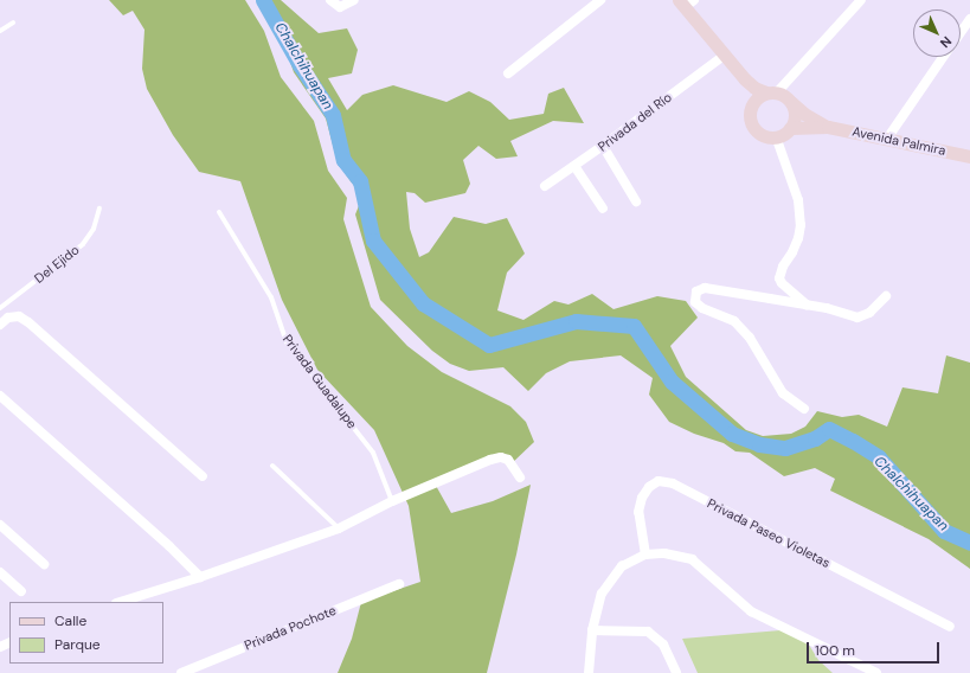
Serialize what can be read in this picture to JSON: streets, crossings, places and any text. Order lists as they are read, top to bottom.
{
  "streets": {
    "main road": ["Avenida Palmira"],
    "street": ["Privada del Río", "Privada Paseo Violetas", "Privada Pochote"],
    "lane": ["Del Ejido", "Privada Guadalupe"]
  },
  "water": ["Chalchihuapan"],
  "legend": ["Calle", "Parque"],
  "scale_bar": "100 m",
  "north": "bottom right"
}
